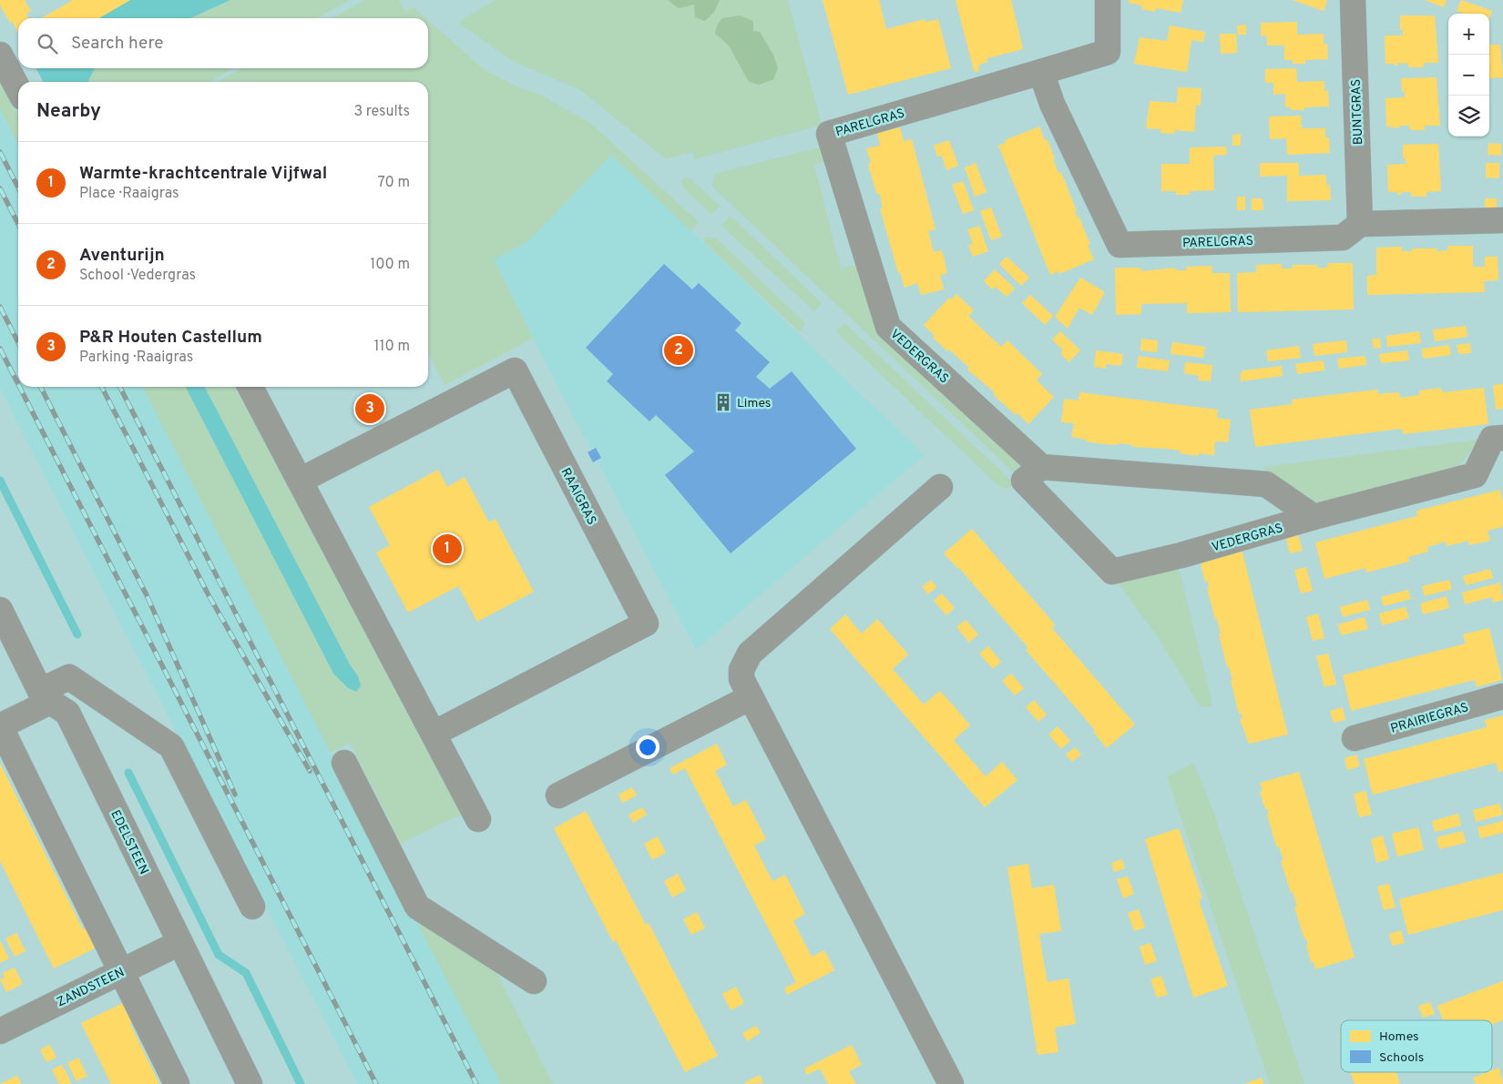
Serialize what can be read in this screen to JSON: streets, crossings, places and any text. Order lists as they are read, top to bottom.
{
  "streets": {
    "street": [
      "BUNTGRAS",
      "PARELGRAS",
      "VEDERGRAS",
      "RAAIGRAS",
      "PRAIRIEGRAS",
      "EDELSTEEN",
      "ZANDSTEEN"
    ]
  },
  "crossings": [
    ["BUNTGRAS", "PARELGRAS"],
    ["PARELGRAS", "VEDERGRAS"],
    ["EDELSTEEN", "ZANDSTEEN"]
  ],
  "places": {
    "building": ["Limes"]
  },
  "legend": ["Homes", "Schools"],
  "page": {
    "map_buttons": ["+", "−"],
    "search": "Search here",
    "heading": ["Nearby", "3 results"],
    "list": [
      {
        "mark": "1",
        "name": "Warmte-krachtcentrale Vijfwal",
        "note": "Place · Raaigras",
        "value": "70 m"
      },
      {
        "mark": "2",
        "name": "Aventurijn",
        "note": "School · Vedergras",
        "value": "100 m"
      },
      {
        "mark": "3",
        "name": "P&R Houten Castellum",
        "note": "Parking · Raaigras",
        "value": "110 m"
      }
    ],
    "pins": ["2", "3", "1"]
  }
}
